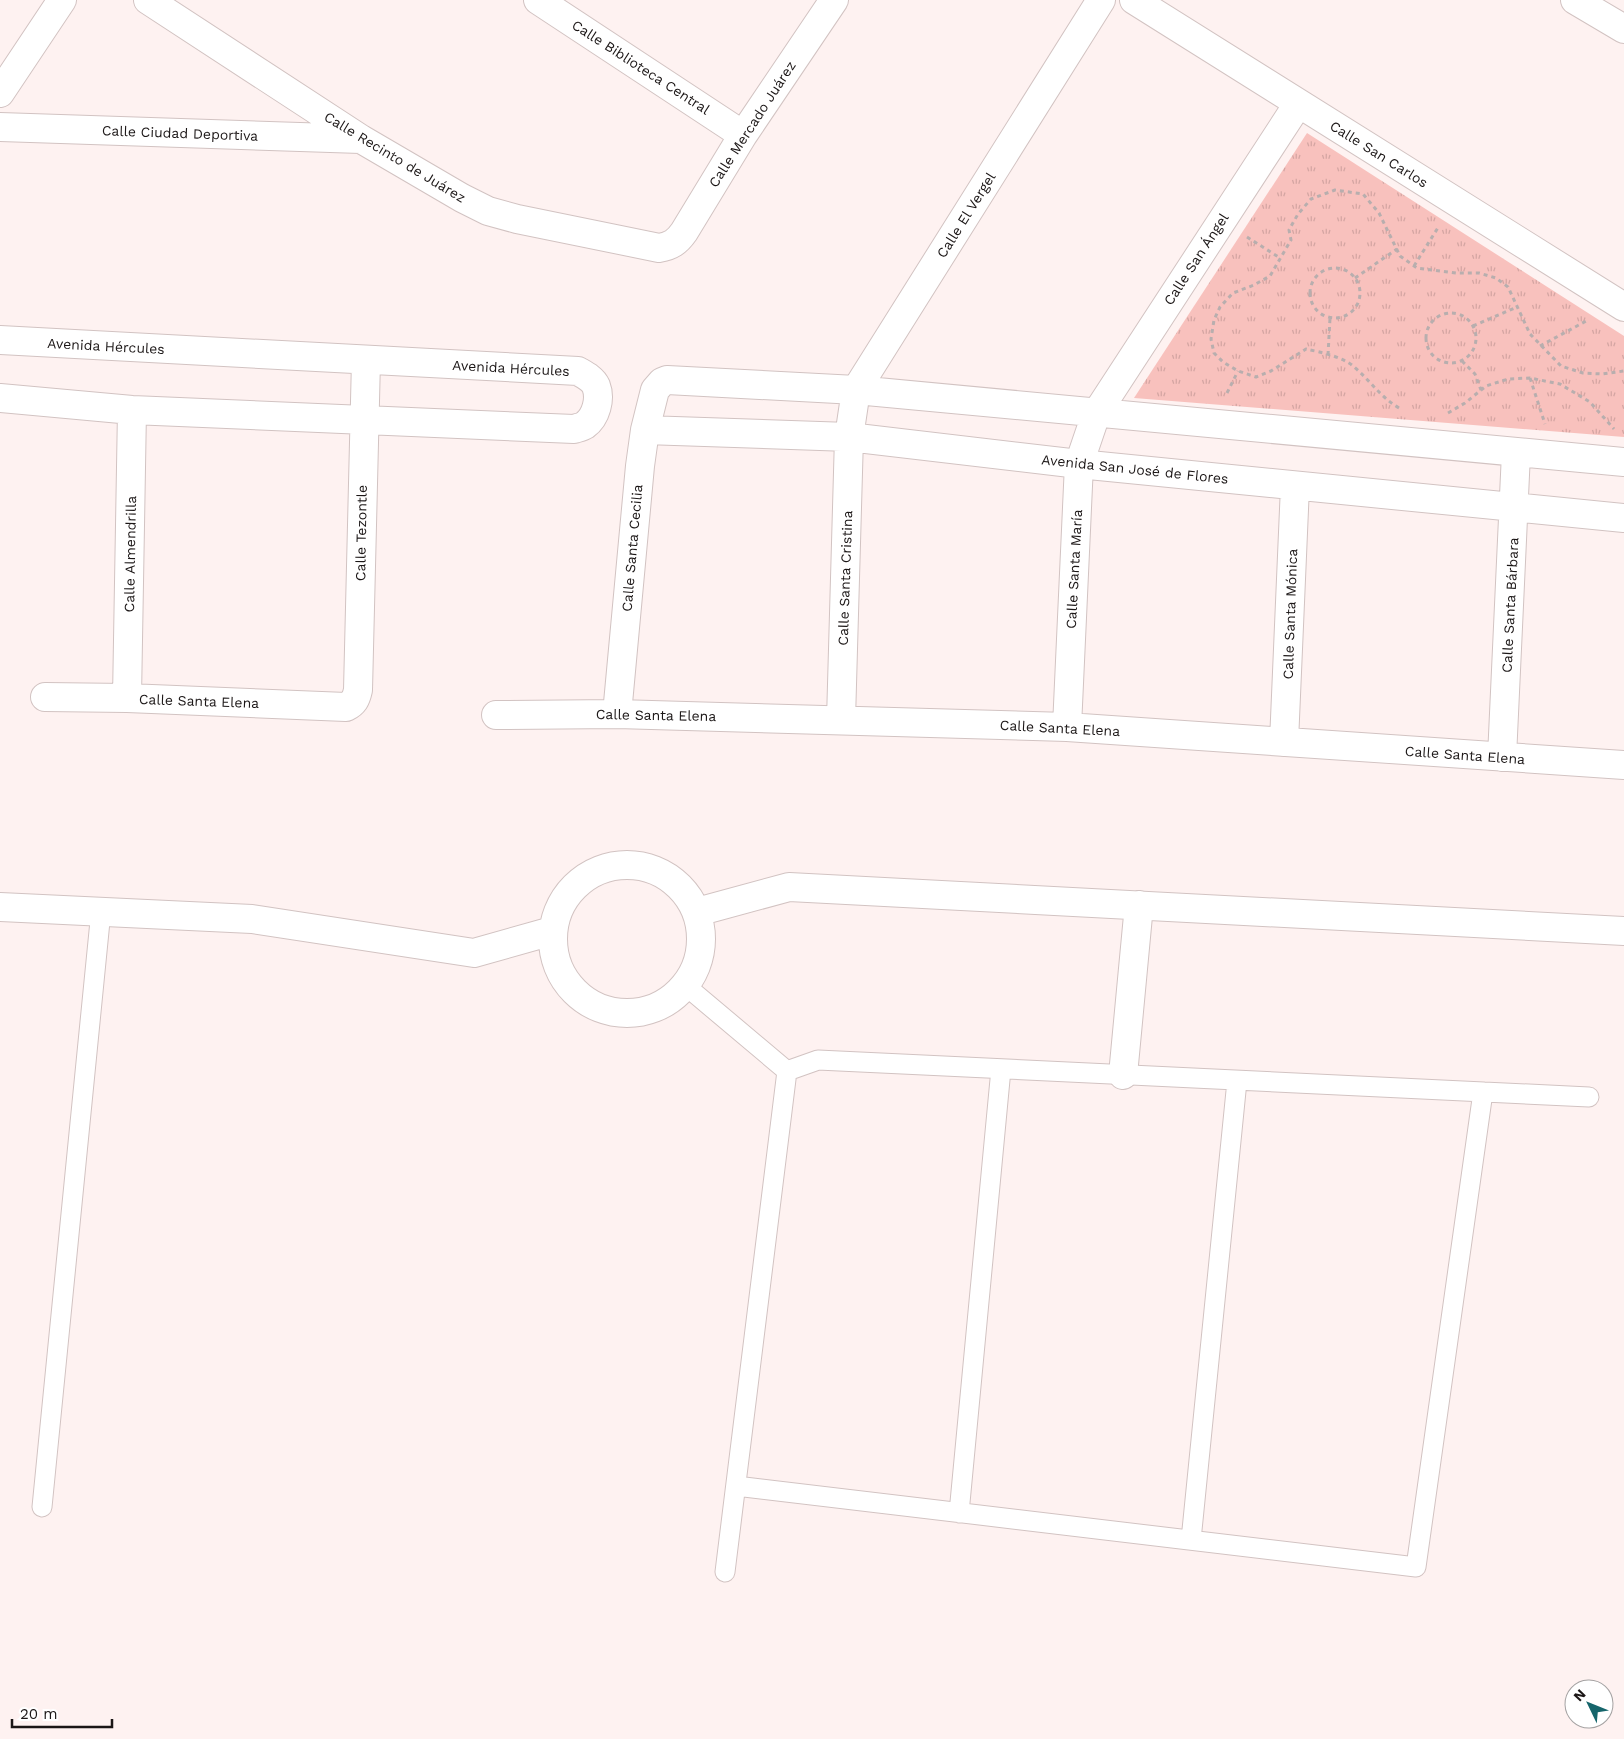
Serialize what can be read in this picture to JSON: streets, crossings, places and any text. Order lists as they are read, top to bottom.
{
  "streets": {
    "street": [
      "Calle Biblioteca Central",
      "Calle Mercado Juárez",
      "Calle Ciudad Deportiva",
      "Calle San Carlos",
      "Calle Recinto de Juárez",
      "Calle El Vergel",
      "Calle San Ángel",
      "Avenida Hércules",
      "Avenida San José de Flores",
      "Calle Tezontle",
      "Calle Santa Cecilia",
      "Calle Almendrilla",
      "Calle Santa María",
      "Calle Santa Cristina",
      "Calle Santa Bárbara",
      "Calle Santa Mónica",
      "Calle Santa Elena"
    ]
  },
  "crossings": [
    ["Calle Biblioteca Central", "Calle Mercado Juárez"],
    ["Calle Mercado Juárez", "Calle Recinto de Juárez"],
    ["Calle Ciudad Deportiva", "Calle Recinto de Juárez"],
    ["Calle San Carlos", "Calle San Ángel"],
    ["Calle El Vergel", "Avenida San José de Flores"],
    ["Calle El Vergel", "Calle Santa Cecilia"],
    ["Calle El Vergel", "Calle Santa Cristina"],
    ["Calle San Ángel", "Calle Santa María"],
    ["Avenida Hércules", "Calle Tezontle"],
    ["Avenida Hércules", "Calle Almendrilla"],
    ["Avenida San José de Flores", "Calle Santa Cecilia"],
    ["Avenida San José de Flores", "Calle Santa María"],
    ["Avenida San José de Flores", "Calle Santa Cristina"],
    ["Avenida San José de Flores", "Calle Santa Bárbara"],
    ["Avenida San José de Flores", "Calle Santa Mónica"],
    ["Calle Tezontle", "Calle Santa Elena"],
    ["Calle Santa Cecilia", "Calle Santa Elena"],
    ["Calle Almendrilla", "Calle Santa Elena"],
    ["Calle Santa María", "Calle Santa Elena"],
    ["Calle Santa Cristina", "Calle Santa Elena"],
    ["Calle Santa Bárbara", "Calle Santa Elena"],
    ["Calle Santa Mónica", "Calle Santa Elena"]
  ],
  "scale_bar": "20 m",
  "north": "top left"
}
